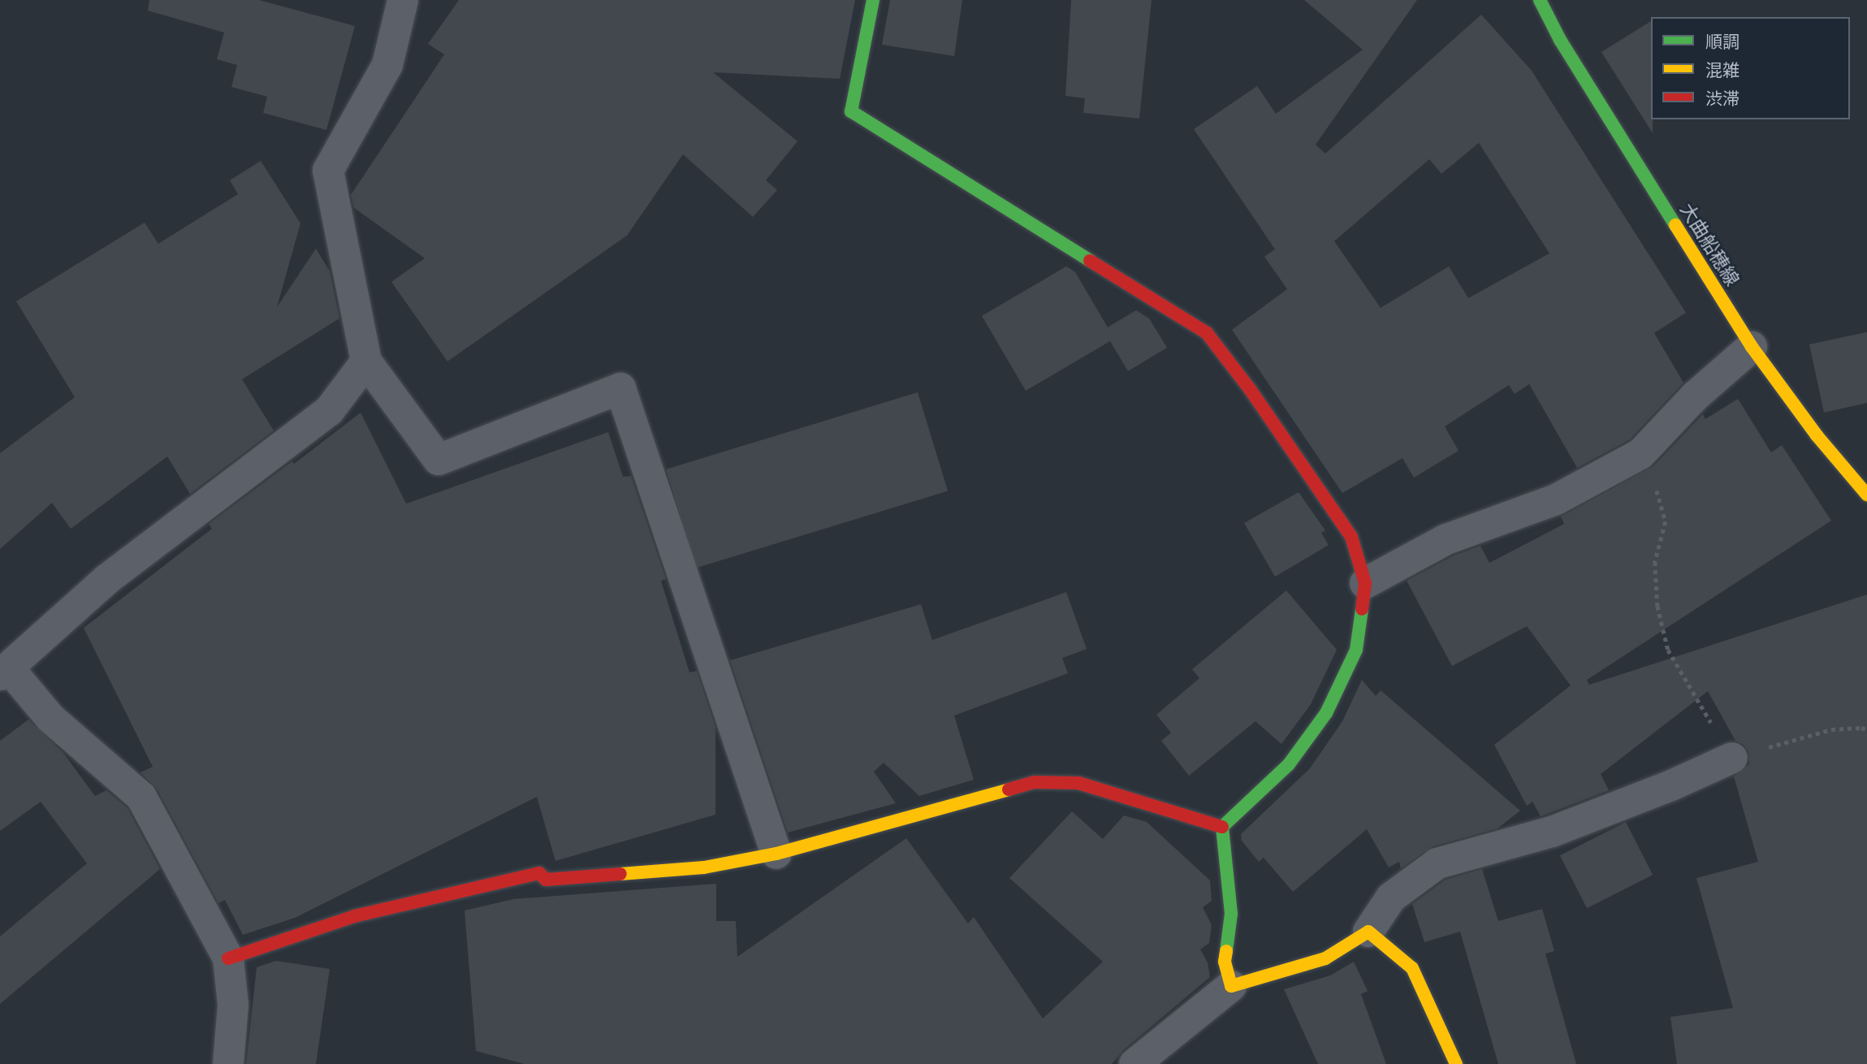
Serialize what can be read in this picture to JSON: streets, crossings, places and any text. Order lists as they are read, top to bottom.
{
  "streets": {
    "street": ["大曲船穂線"]
  },
  "legend": ["順調", "混雑", "渋滞"]
}
